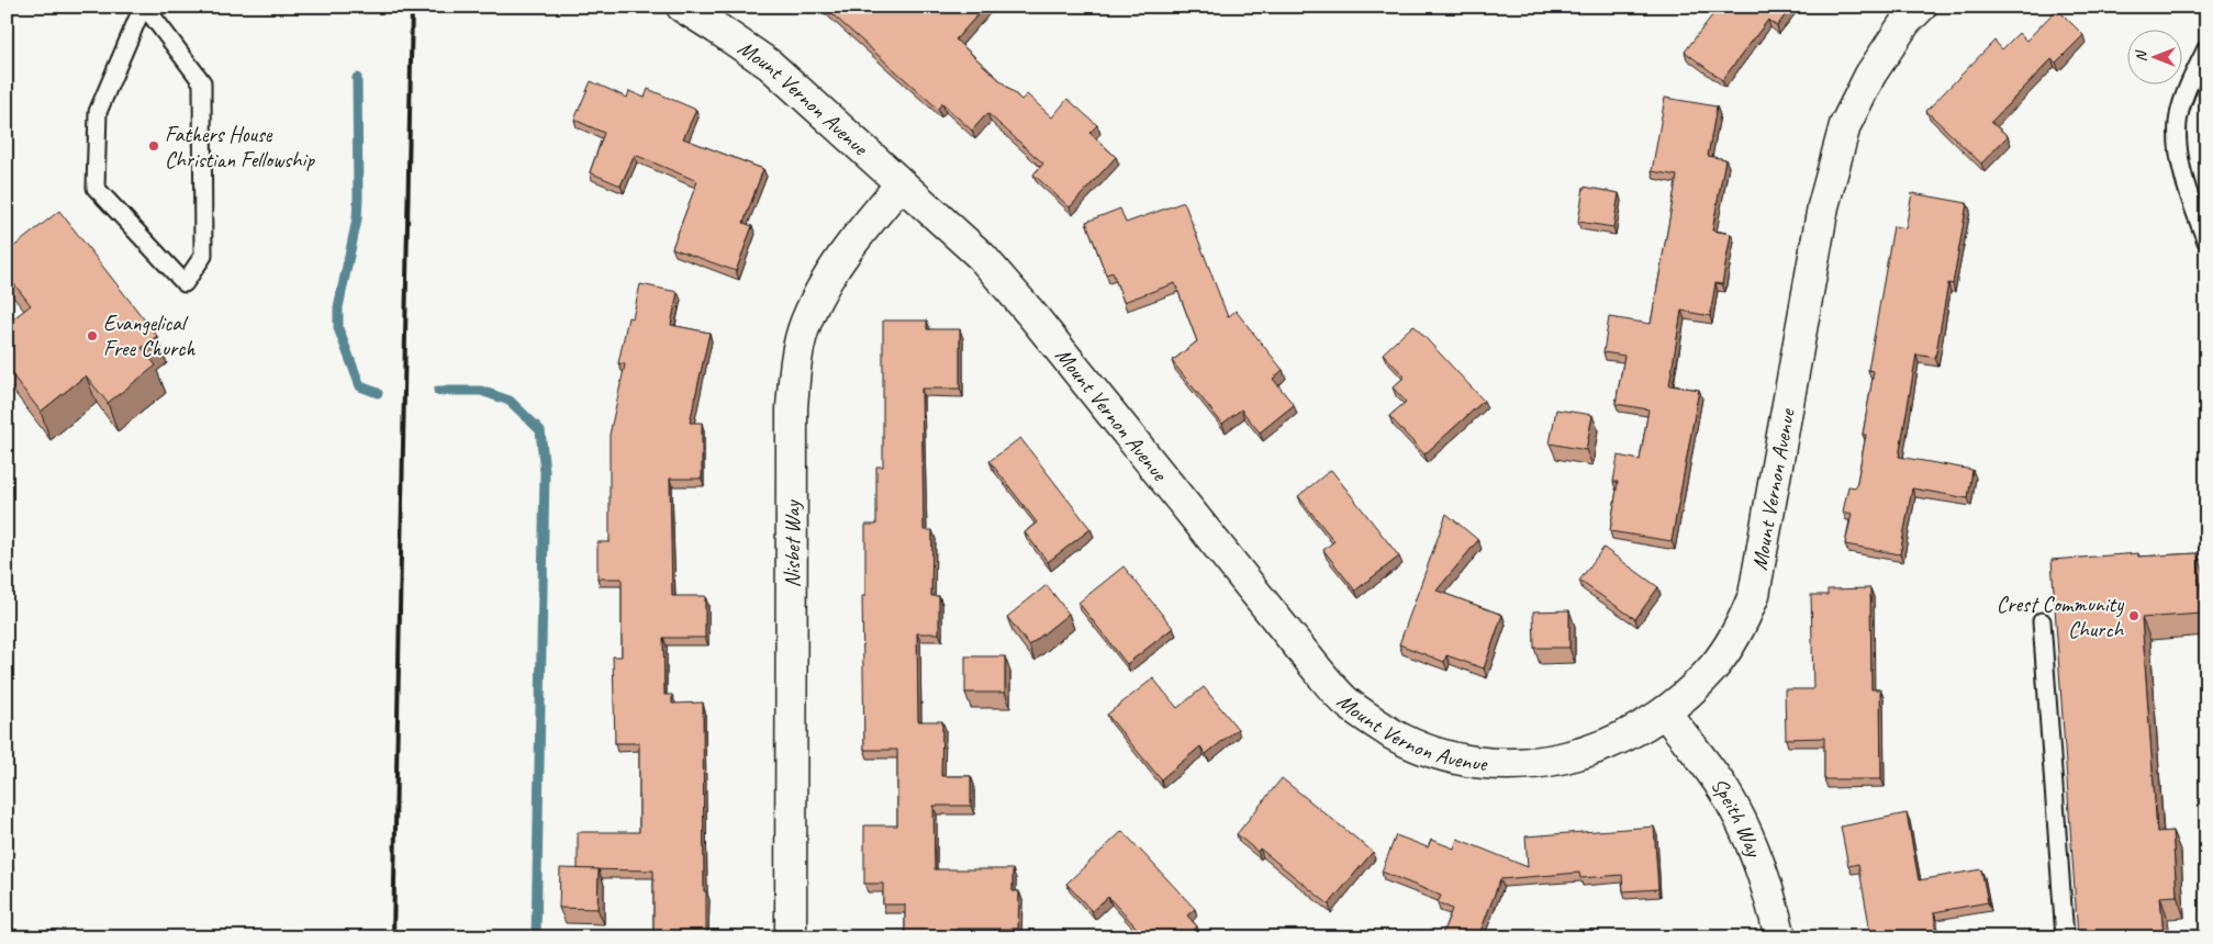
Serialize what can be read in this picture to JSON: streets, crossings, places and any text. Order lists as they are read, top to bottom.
{
  "streets": {
    "street": ["Mount Vernon Avenue", "Nisbet Way", "Speith Way"]
  },
  "crossings": [
    ["Mount Vernon Avenue", "Nisbet Way"],
    ["Mount Vernon Avenue", "Speith Way"]
  ],
  "places": ["Fathers House Christian Fellowship", "Evangelical Free Church", "Crest Community Church"],
  "north": "left"
}
